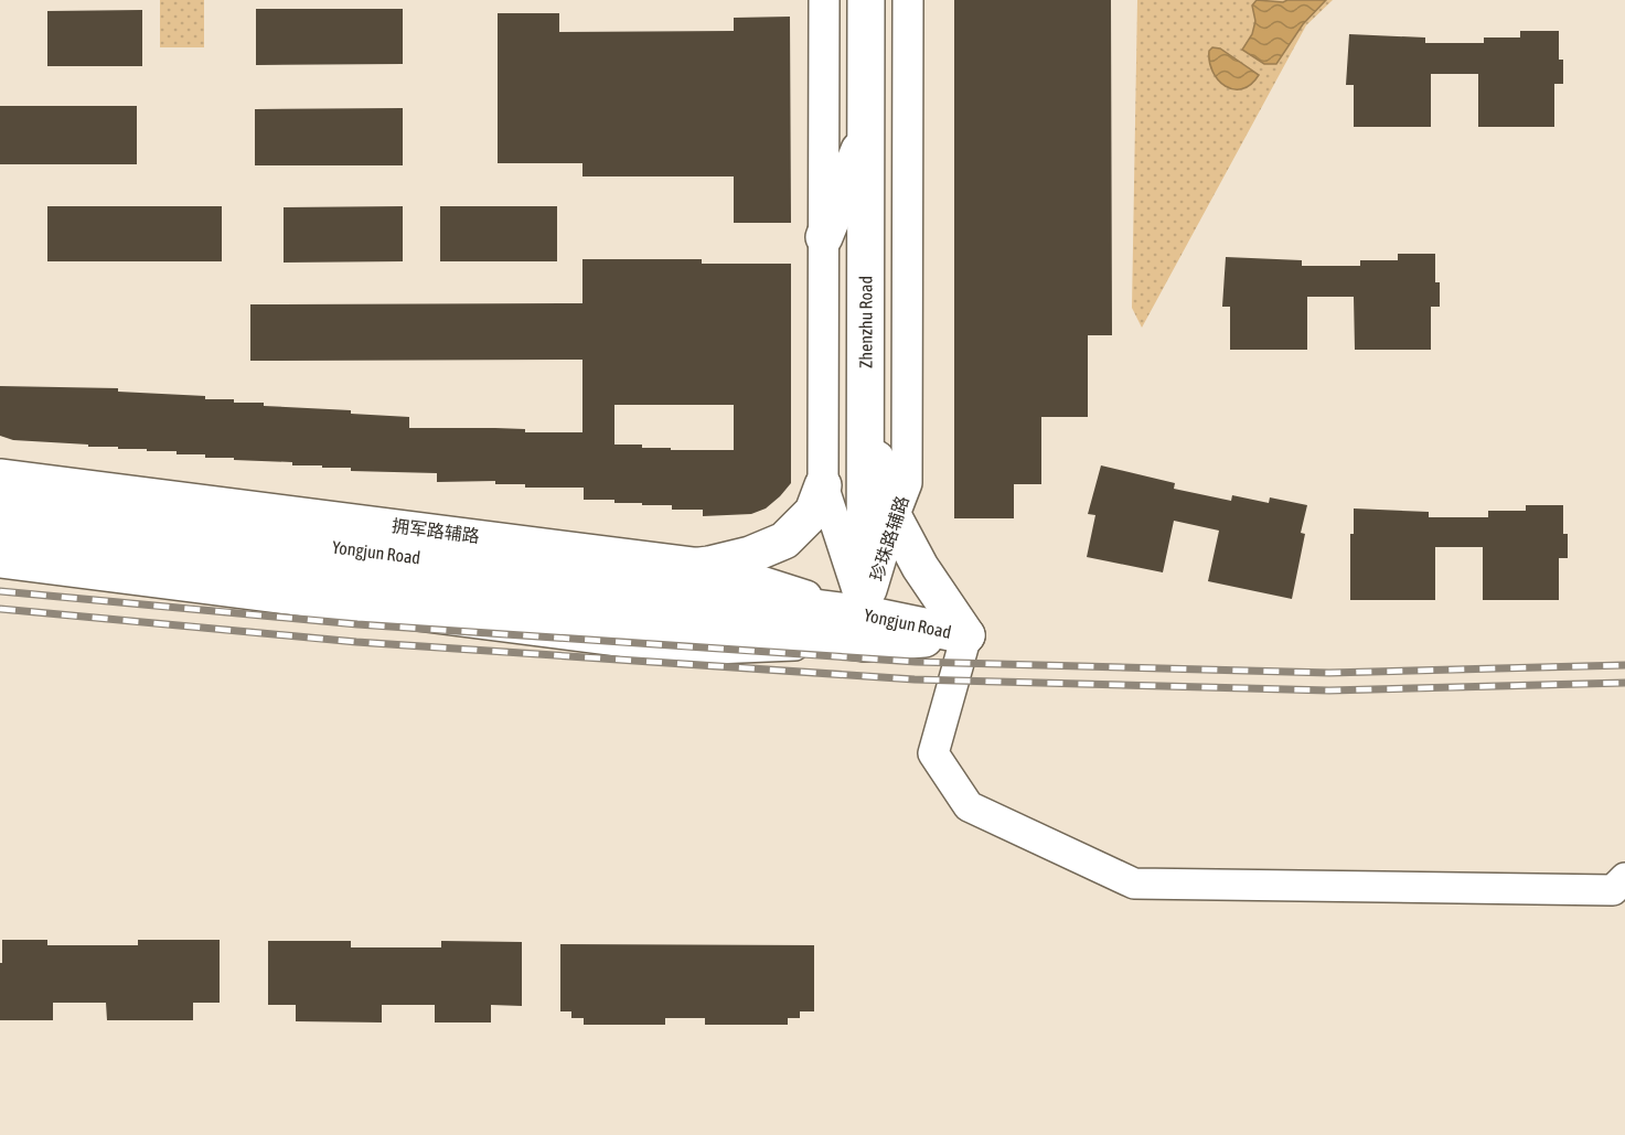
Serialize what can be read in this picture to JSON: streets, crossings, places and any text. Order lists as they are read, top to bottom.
{
  "streets": {
    "main road": ["Zhenzhu Road", "Yongjun Road"],
    "street": ["拥军路辅路", "珍珠路辅路"]
  },
  "crossings": [
    ["Zhenzhu Road", "拥军路辅路"],
    ["Zhenzhu Road", "珍珠路辅路"],
    ["Zhenzhu Road", "Yongjun Road"],
    ["拥军路辅路", "珍珠路辅路"],
    ["拥军路辅路", "Yongjun Road"],
    ["珍珠路辅路", "Yongjun Road"]
  ]
}
